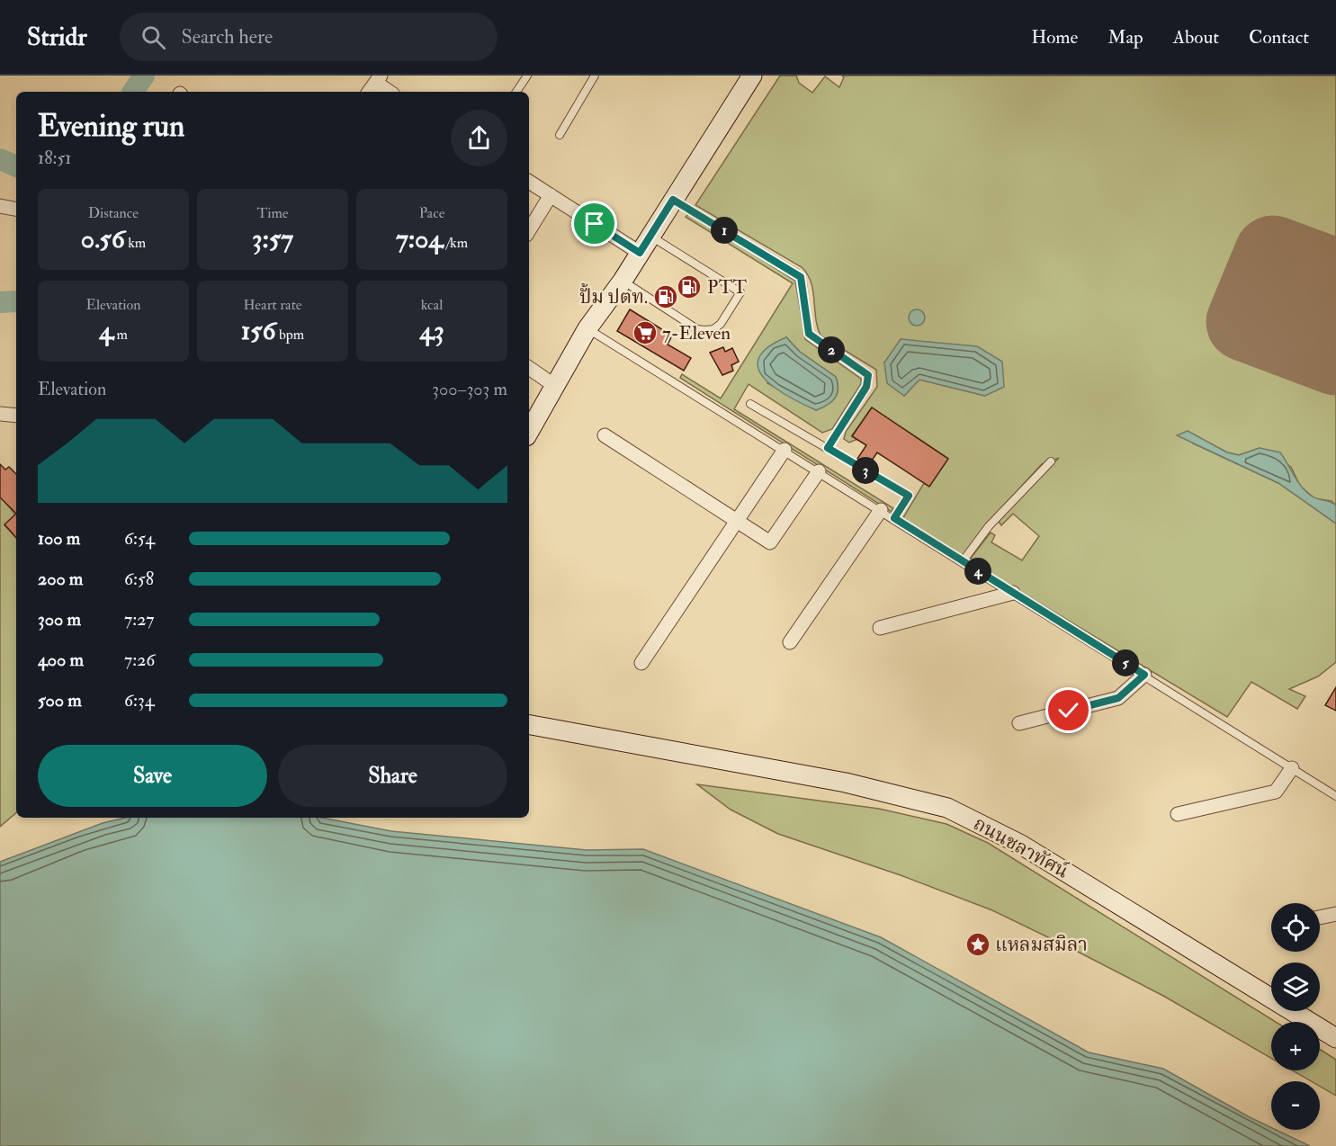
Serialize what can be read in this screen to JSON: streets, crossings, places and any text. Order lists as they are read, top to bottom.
{
  "streets": {
    "main road": ["ถนนชลาทัศน์"]
  },
  "places": {
    "fuel station": ["PTT", "ปั้ม ปตท."],
    "supermarket": ["7-Eleven"],
    "place": ["แหลมสมิลา"]
  },
  "page": {
    "header": "Stridr",
    "search": "Search here",
    "nav": [
      "Home",
      "Map",
      "About",
      "Contact"
    ],
    "heading": ["Evening run", "18:51"],
    "stats": [
      ["Distance", "0.56 km"],
      ["Time", "3:57"],
      ["Pace", "7:04 /km"],
      ["Elevation", "4 m"],
      ["Heart rate", "156 bpm"],
      ["kcal", "43"]
    ],
    "pins": [
      "1",
      "2",
      "3",
      "4",
      "5"
    ],
    "chart": ["Elevation", "300–303 m"],
    "list": [
      {
        "name": "100 m",
        "note": "6:54"
      },
      {
        "name": "200 m",
        "note": "6:58"
      },
      {
        "name": "300 m",
        "note": "7:27"
      },
      {
        "name": "400 m",
        "note": "7:26"
      },
      {
        "name": "500 m",
        "note": "6:34"
      }
    ],
    "buttons": ["Save", "Share"],
    "map_buttons": ["+", "−"]
  }
}
